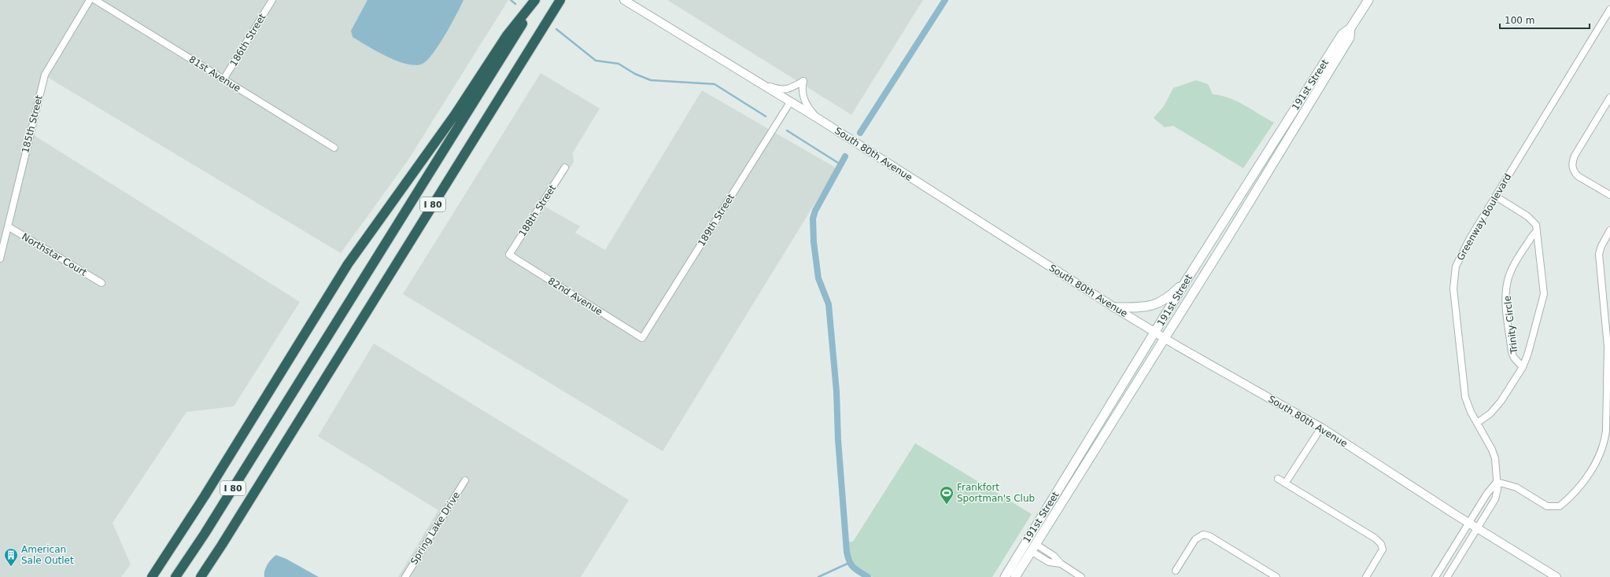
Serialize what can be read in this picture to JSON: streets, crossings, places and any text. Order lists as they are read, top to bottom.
{
  "streets": {
    "highway": ["I 80"],
    "main road": ["191st Street"],
    "street": [
      "186th Street",
      "81st Avenue",
      "185th Street",
      "South 80th Avenue",
      "188th Street",
      "Greenway Boulevard",
      "189th Street",
      "Northstar Court",
      "82nd Avenue",
      "Trinity Circle",
      "Spring Lake Drive"
    ]
  },
  "crossings": [
    ["186th Street", "81st Avenue"],
    ["191st Street", "South 80th Avenue"],
    ["185th Street", "Northstar Court"],
    ["South 80th Avenue", "Greenway Boulevard"],
    ["South 80th Avenue", "189th Street"],
    ["188th Street", "82nd Avenue"],
    ["Greenway Boulevard", "Trinity Circle"],
    ["189th Street", "82nd Avenue"]
  ],
  "places": {
    "sports": ["Frankfort Sportman's Club"],
    "building": ["American Sale Outlet"]
  },
  "scale_bar": "100 m"
}
